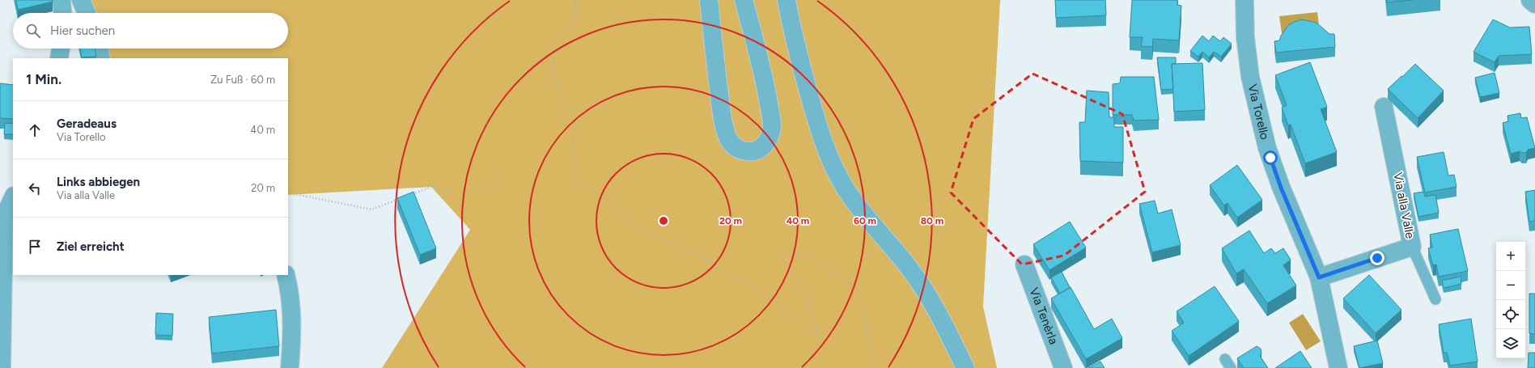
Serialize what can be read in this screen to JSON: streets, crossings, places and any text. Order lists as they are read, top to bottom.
{
  "streets": {
    "street": ["Via Torello", "Via alla Valle", "Via Tenèrla"]
  },
  "crossings": [
    ["Via Torello", "Via alla Valle"]
  ],
  "page": {
    "search": "Hier suchen",
    "heading": ["1 Min.", "Zu Fuß · 60 m"],
    "list": [
      ["Geradeaus", "Via Torello", "40 m"],
      ["Links abbiegen", "Via alla Valle", "20 m"],
      "Ziel erreicht"
    ],
    "map_buttons": ["+", "−"]
  },
  "rings": [
    "20 m",
    "40 m",
    "60 m",
    "80 m"
  ]
}
